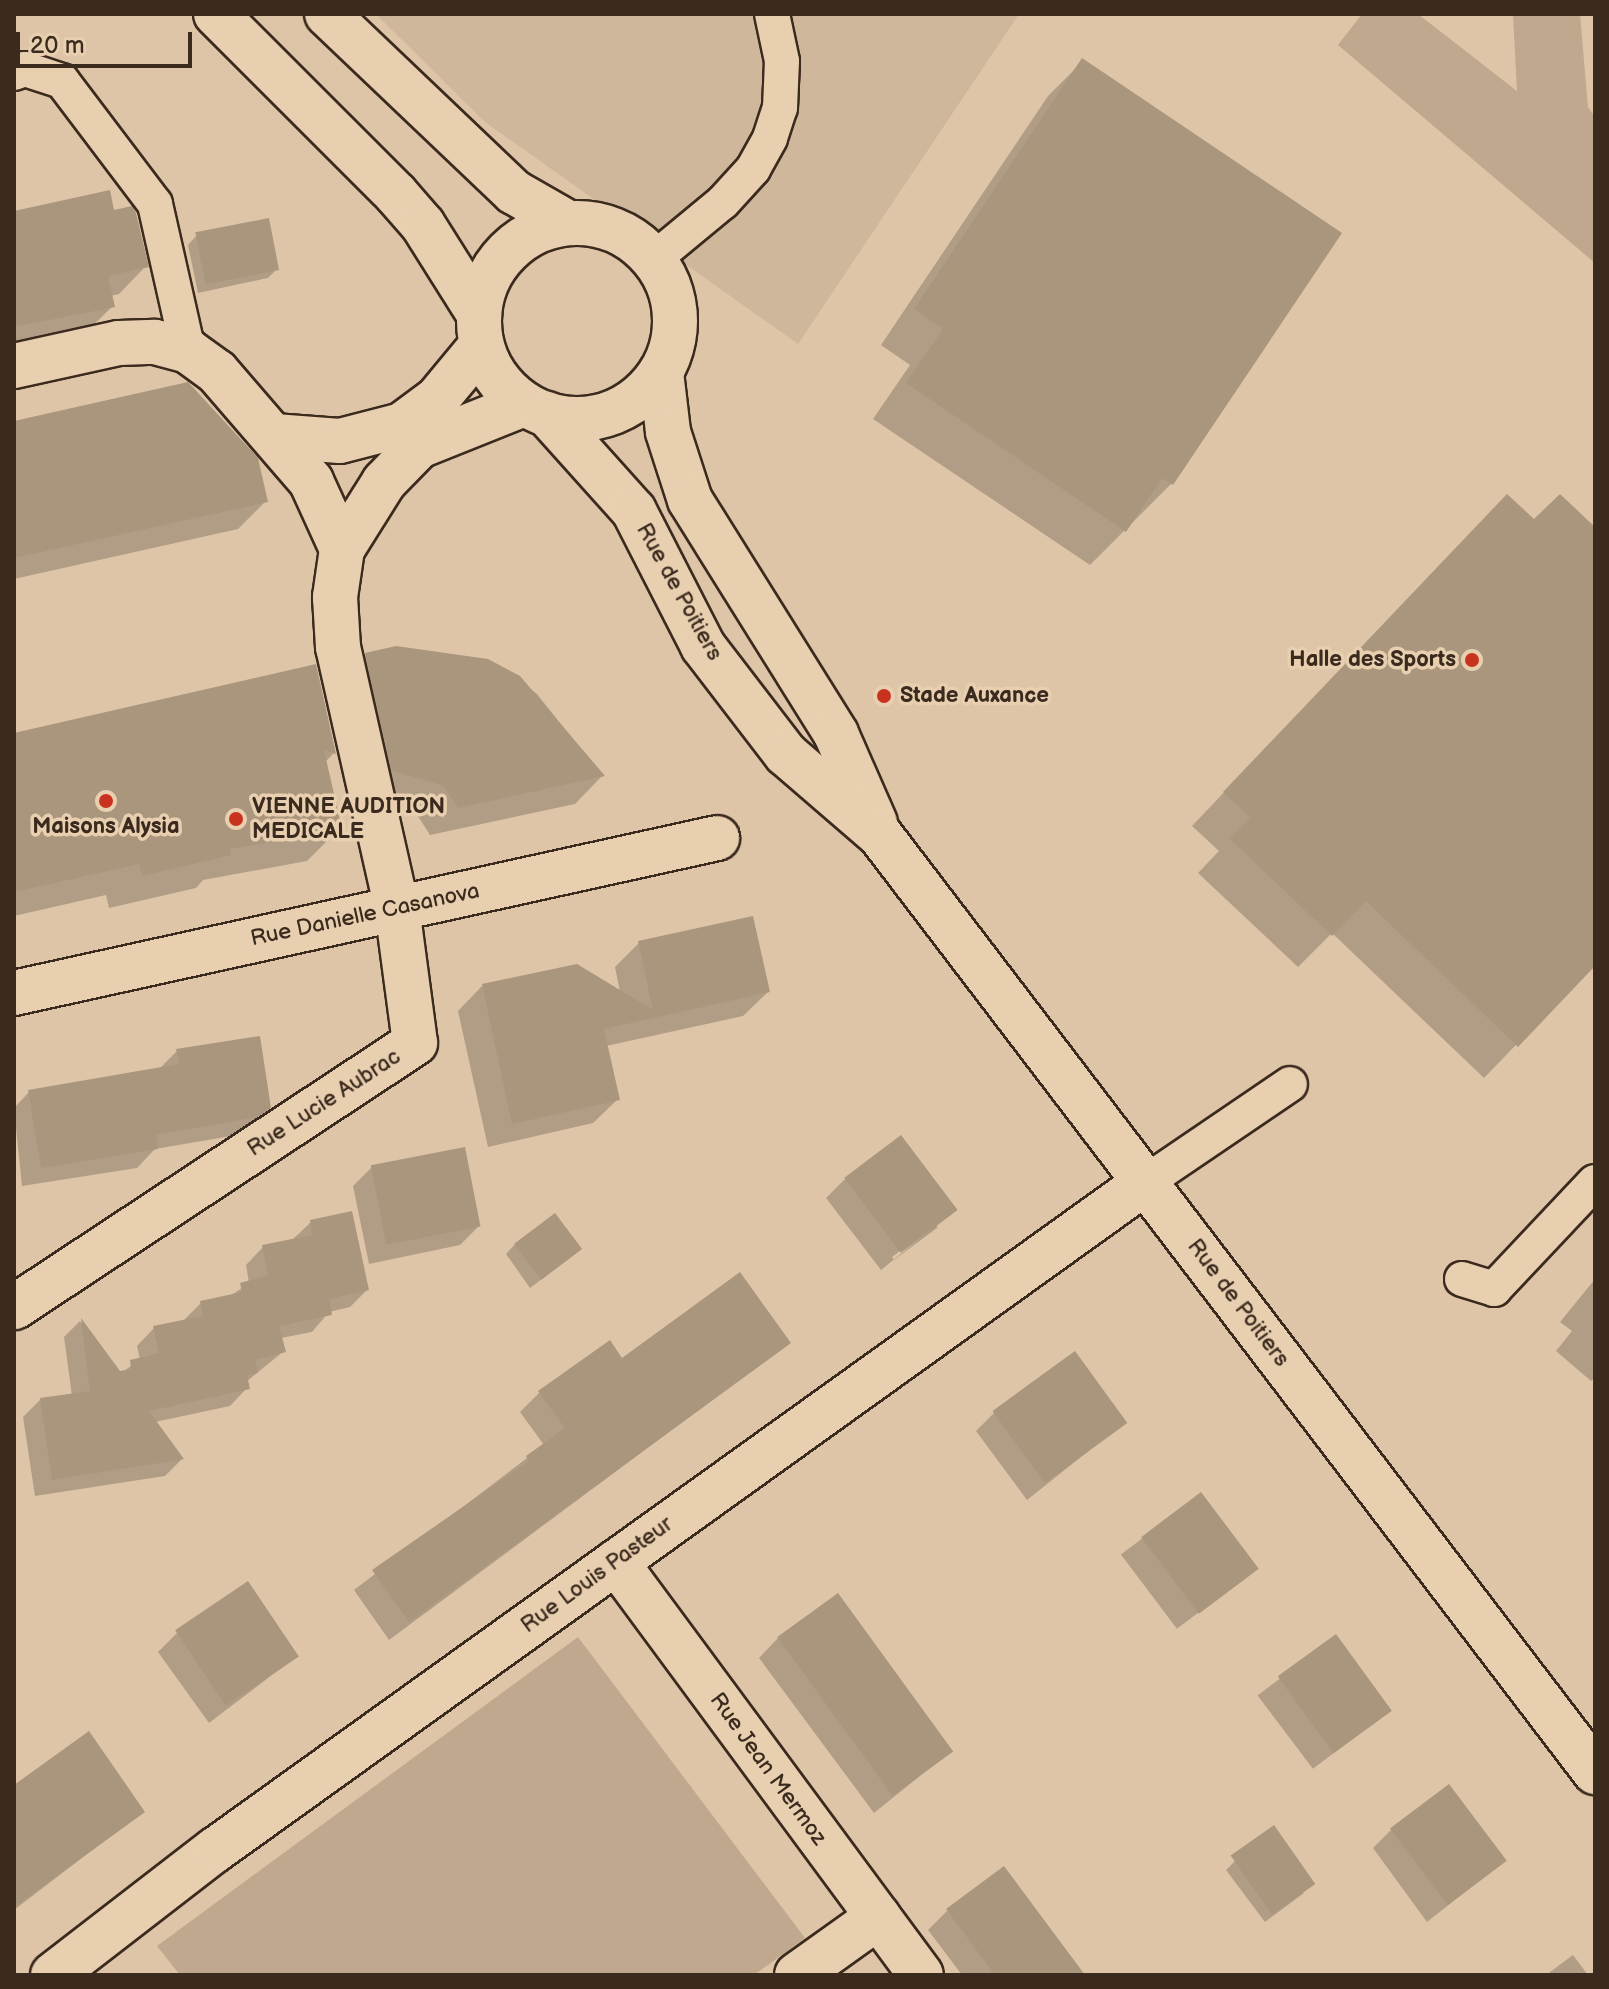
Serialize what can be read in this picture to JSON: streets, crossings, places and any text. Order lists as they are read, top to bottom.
{
  "streets": {
    "street": [
      "Rue de Poitiers",
      "Rue Danielle Casanova",
      "Rue Lucie Aubrac",
      "Rue Louis Pasteur",
      "Rue Jean Mermoz"
    ]
  },
  "crossings": [
    ["Rue de Poitiers", "Rue Lucie Aubrac"],
    ["Rue de Poitiers", "Rue Louis Pasteur"],
    ["Rue Danielle Casanova", "Rue Lucie Aubrac"],
    ["Rue Louis Pasteur", "Rue Jean Mermoz"]
  ],
  "places": [
    "Halle des Sports",
    "Stade Auxance",
    "Maisons Alysia",
    "VIENNE AUDITION MEDICALE"
  ],
  "scale_bar": "20 m"
}
